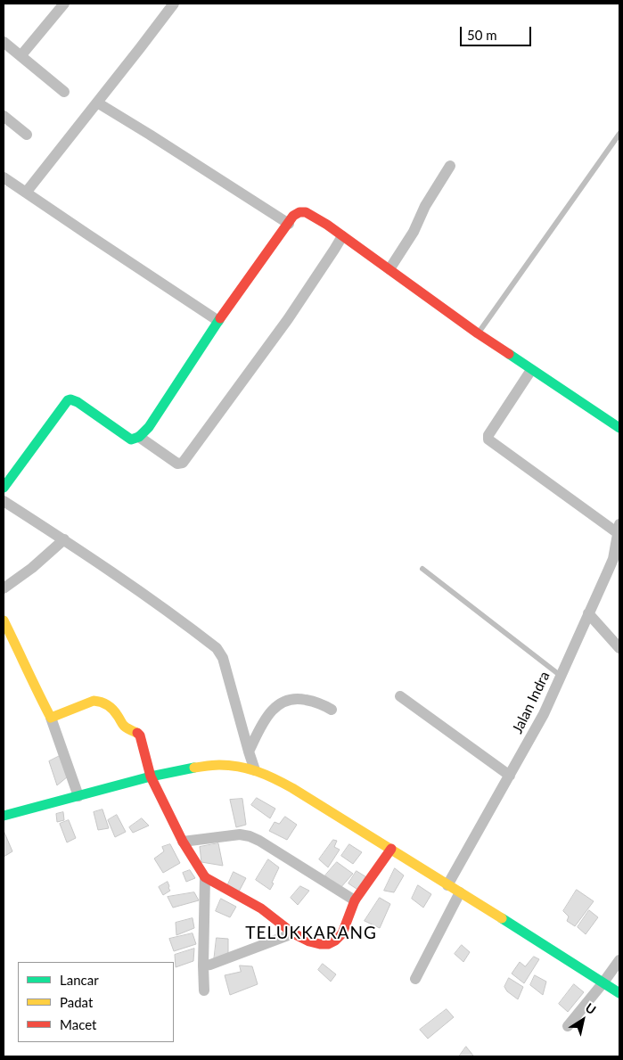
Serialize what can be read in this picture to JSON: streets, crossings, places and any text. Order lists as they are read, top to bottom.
{
  "streets": {
    "street": ["Jalan Indra"]
  },
  "districts": ["TELUKKARANG"],
  "legend": ["Lancar", "Padat", "Macet"],
  "scale_bar": "50 m",
  "north": "top right"
}
